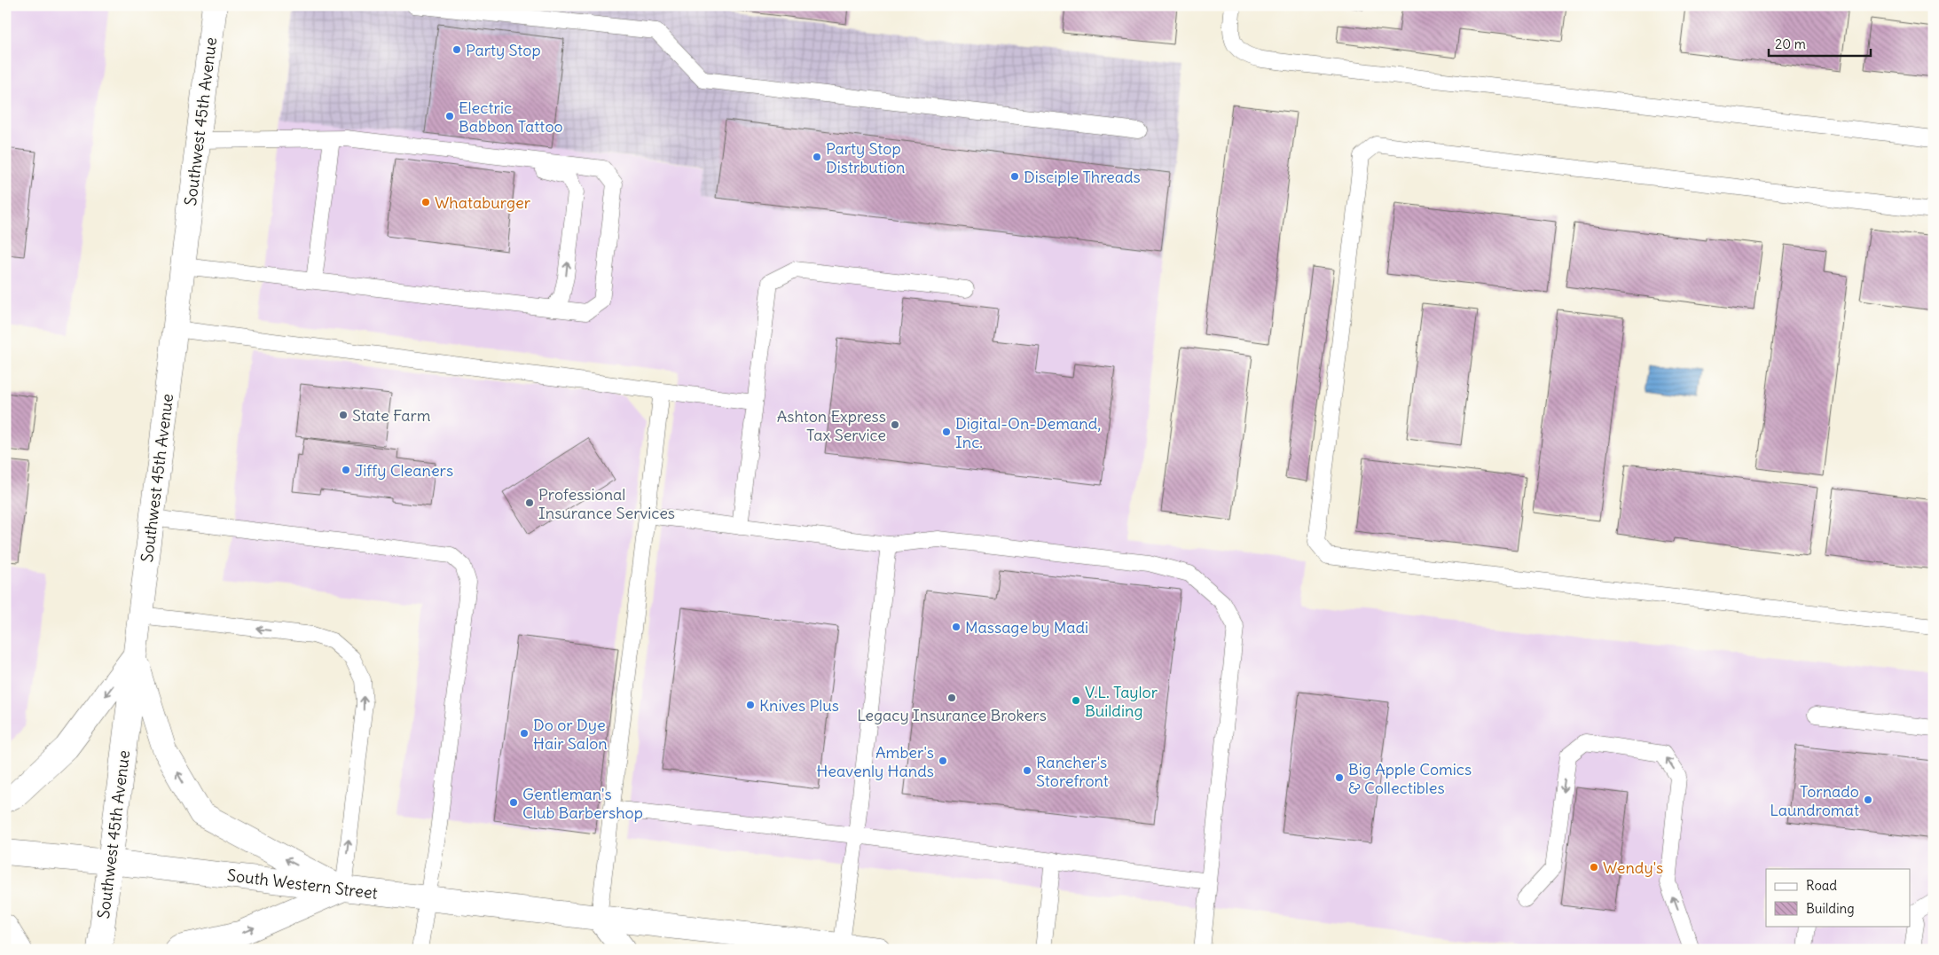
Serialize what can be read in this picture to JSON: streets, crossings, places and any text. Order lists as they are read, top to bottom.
{
  "streets": {
    "main road": ["Southwest 45th Avenue", "South Western Street"]
  },
  "crossings": [
    ["Southwest 45th Avenue", "South Western Street"]
  ],
  "places": [
    "Party Stop",
    "Electric Babbon Tattoo",
    "Party Stop Distrbution",
    "Disciple Threads",
    "Whataburger",
    "State Farm",
    "Ashton Express Tax Service",
    "Digital-On-Demand, Inc.",
    "Jiffy Cleaners",
    "Professional Insurance Services",
    "Massage by Madi",
    "Legacy Insurance Brokers",
    "V.L. Taylor Building",
    "Knives Plus",
    "Do or Dye Hair Salon",
    "Amber's Heavenly Hands",
    "Rancher's Storefront",
    "Big Apple Comics & Collectibles",
    "Tornado Laundromat",
    "Gentleman's Club Barbershop",
    "Wendy's"
  ],
  "legend": ["Road", "Building"],
  "scale_bar": "20 m"
}
